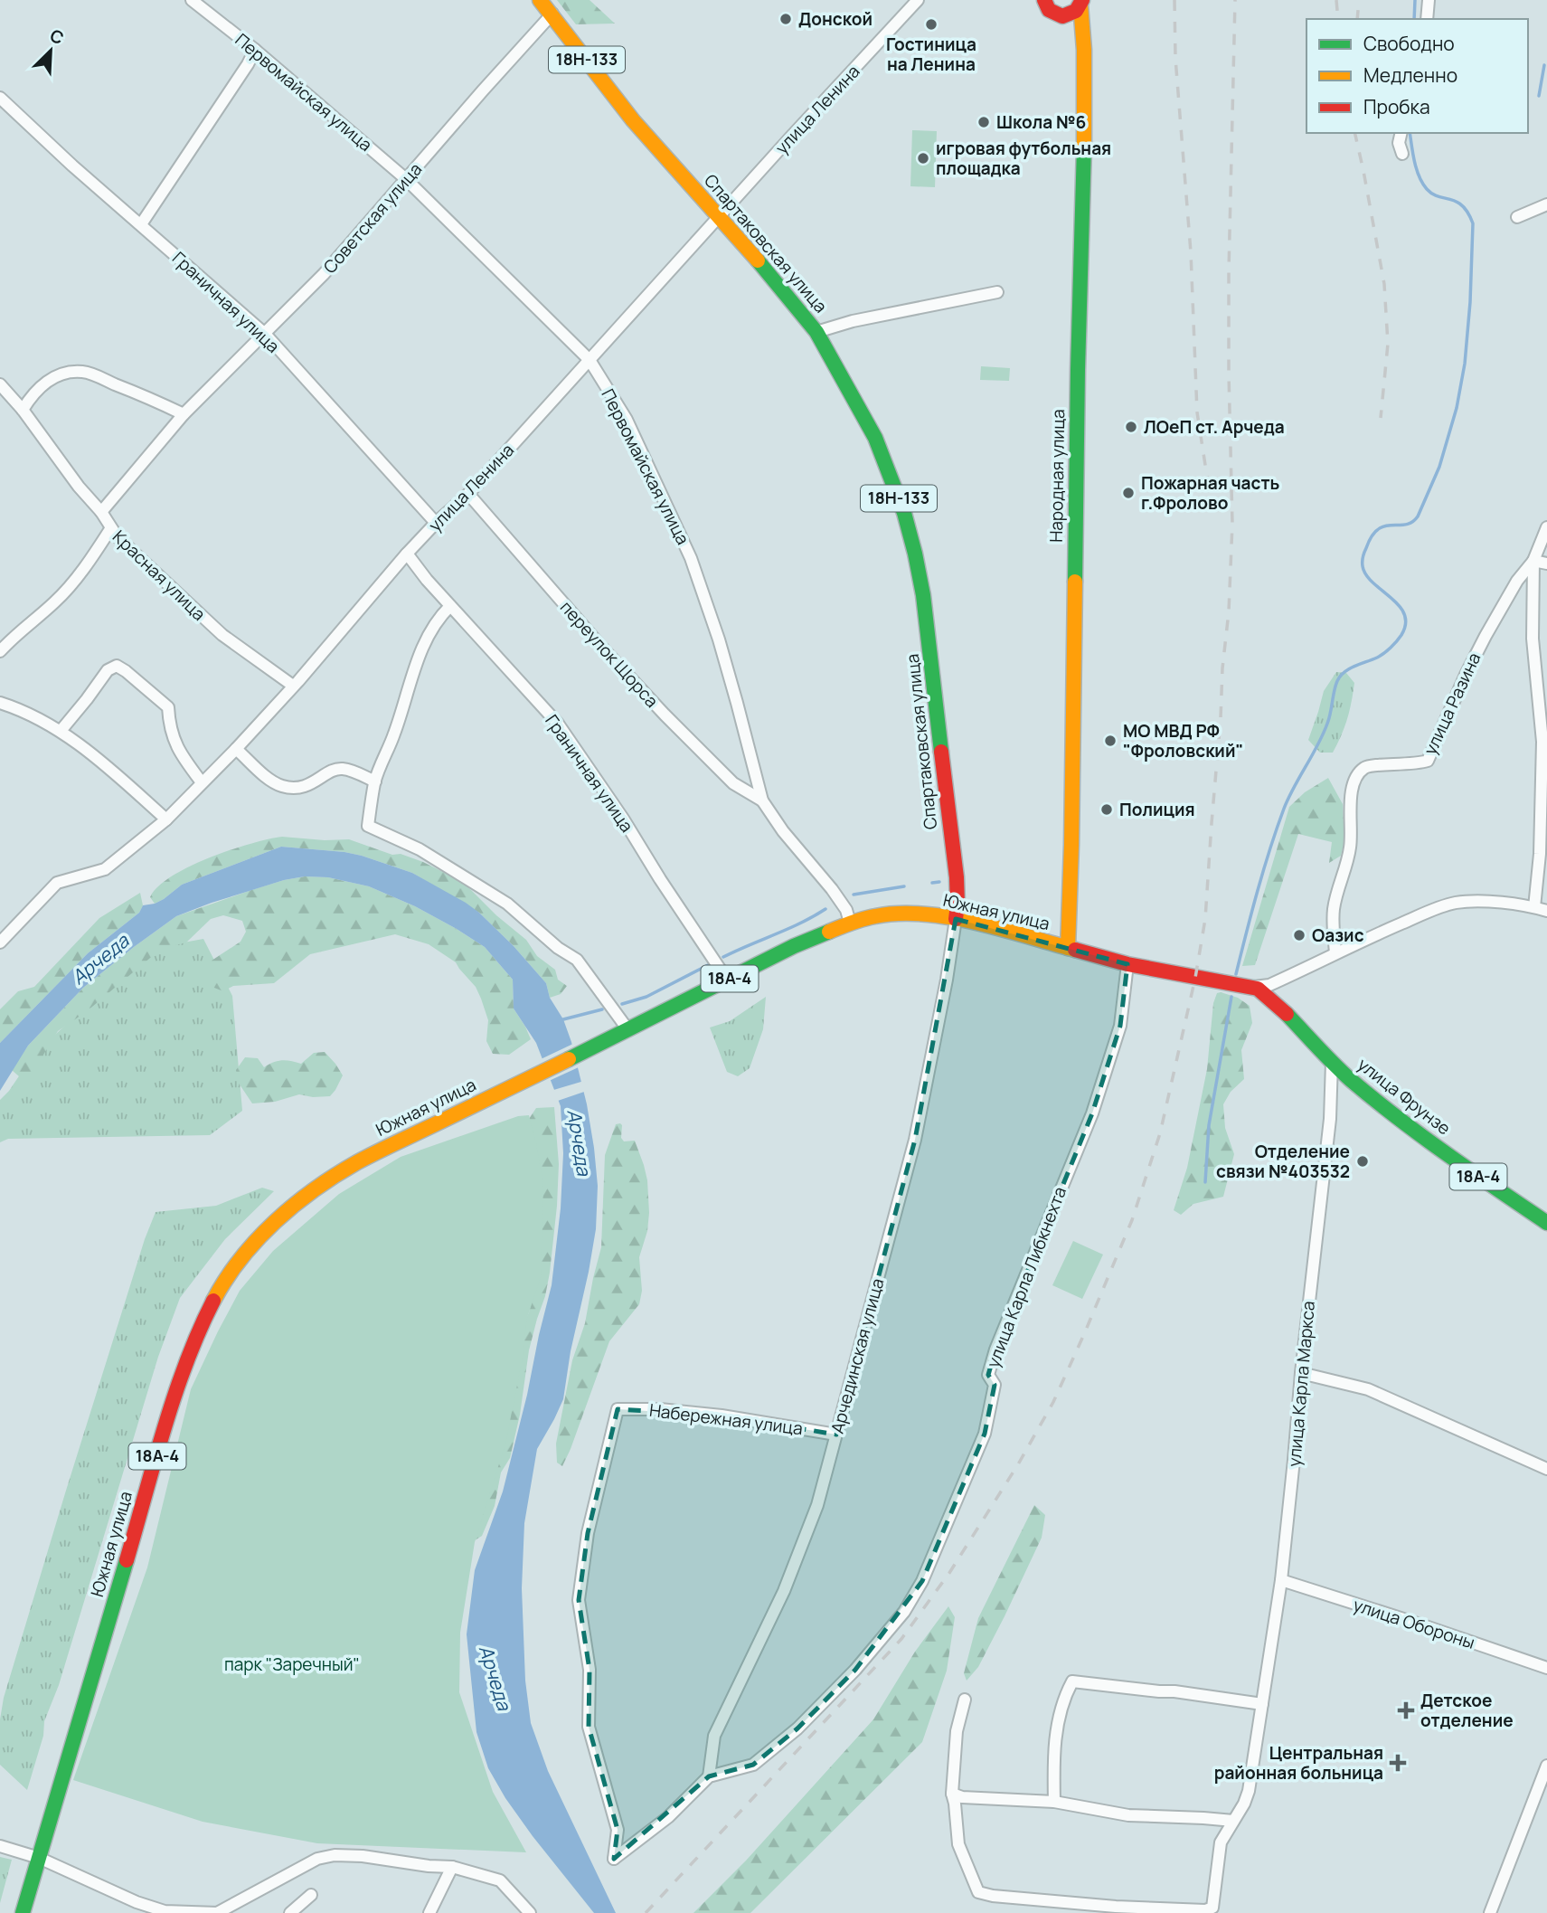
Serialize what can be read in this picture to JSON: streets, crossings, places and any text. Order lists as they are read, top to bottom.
{
  "streets": {
    "main road": [
      "18Н-133",
      "Спартаковская улица",
      "Народная улица",
      "Южная улица",
      "18А-4",
      "улица Фрунзе"
    ],
    "street": [
      "Первомайская улица",
      "улица Ленина",
      "Советская улица",
      "Граничная улица",
      "Красная улица",
      "переулок Щорса",
      "улица Разина",
      "улица Карла Либкнехта",
      "Арчединская улица",
      "улица Карла Маркса",
      "Набережная улица",
      "улица Обороны"
    ]
  },
  "crossings": [
    ["Первомайская улица", "улица Ленина"],
    ["Первомайская улица", "Советская улица"],
    ["Первомайская улица", "переулок Щорса"],
    ["Первомайская улица", "Южная улица"],
    ["улица Ленина", "Спартаковская улица"],
    ["улица Ленина", "Граничная улица"],
    ["улица Ленина", "Красная улица"],
    ["улица Ленина", "переулок Щорса"],
    ["Советская улица", "Спартаковская улица"],
    ["Советская улица", "Граничная улица"],
    ["Советская улица", "Красная улица"],
    ["Спартаковская улица", "Южная улица"],
    ["Спартаковская улица", "Арчединская улица"],
    ["Граничная улица", "Южная улица"],
    ["Народная улица", "Южная улица"],
    ["Южная улица", "18А-4"],
    ["Южная улица", "улица Фрунзе"],
    ["Южная улица", "улица Карла Либкнехта"],
    ["Южная улица", "Арчединская улица"],
    ["улица Фрунзе", "улица Карла Маркса"],
    ["улица Карла Либкнехта", "Арчединская улица"],
    ["улица Карла Либкнехта", "Набережная улица"],
    ["Арчединская улица", "Набережная улица"],
    ["улица Карла Маркса", "улица Обороны"]
  ],
  "water": ["Арчеда"],
  "parks": ["парк \"Заречный\""],
  "places": {
    "other": [
      "Донской",
      "Гостиница на Ленина",
      "Школа №6",
      "игровая футбольная площадка",
      "ЛОеП ст. Арчеда",
      "Пожарная часть г.Фролово",
      "МО МВД РФ \"Фроловский\"",
      "Полиция",
      "Оазис",
      "Отделение связи №403532"
    ],
    "health": ["Детское отделение", "Центральная районная больница"]
  },
  "legend": ["Свободно", "Медленно", "Пробка"],
  "north": "top right"
}
